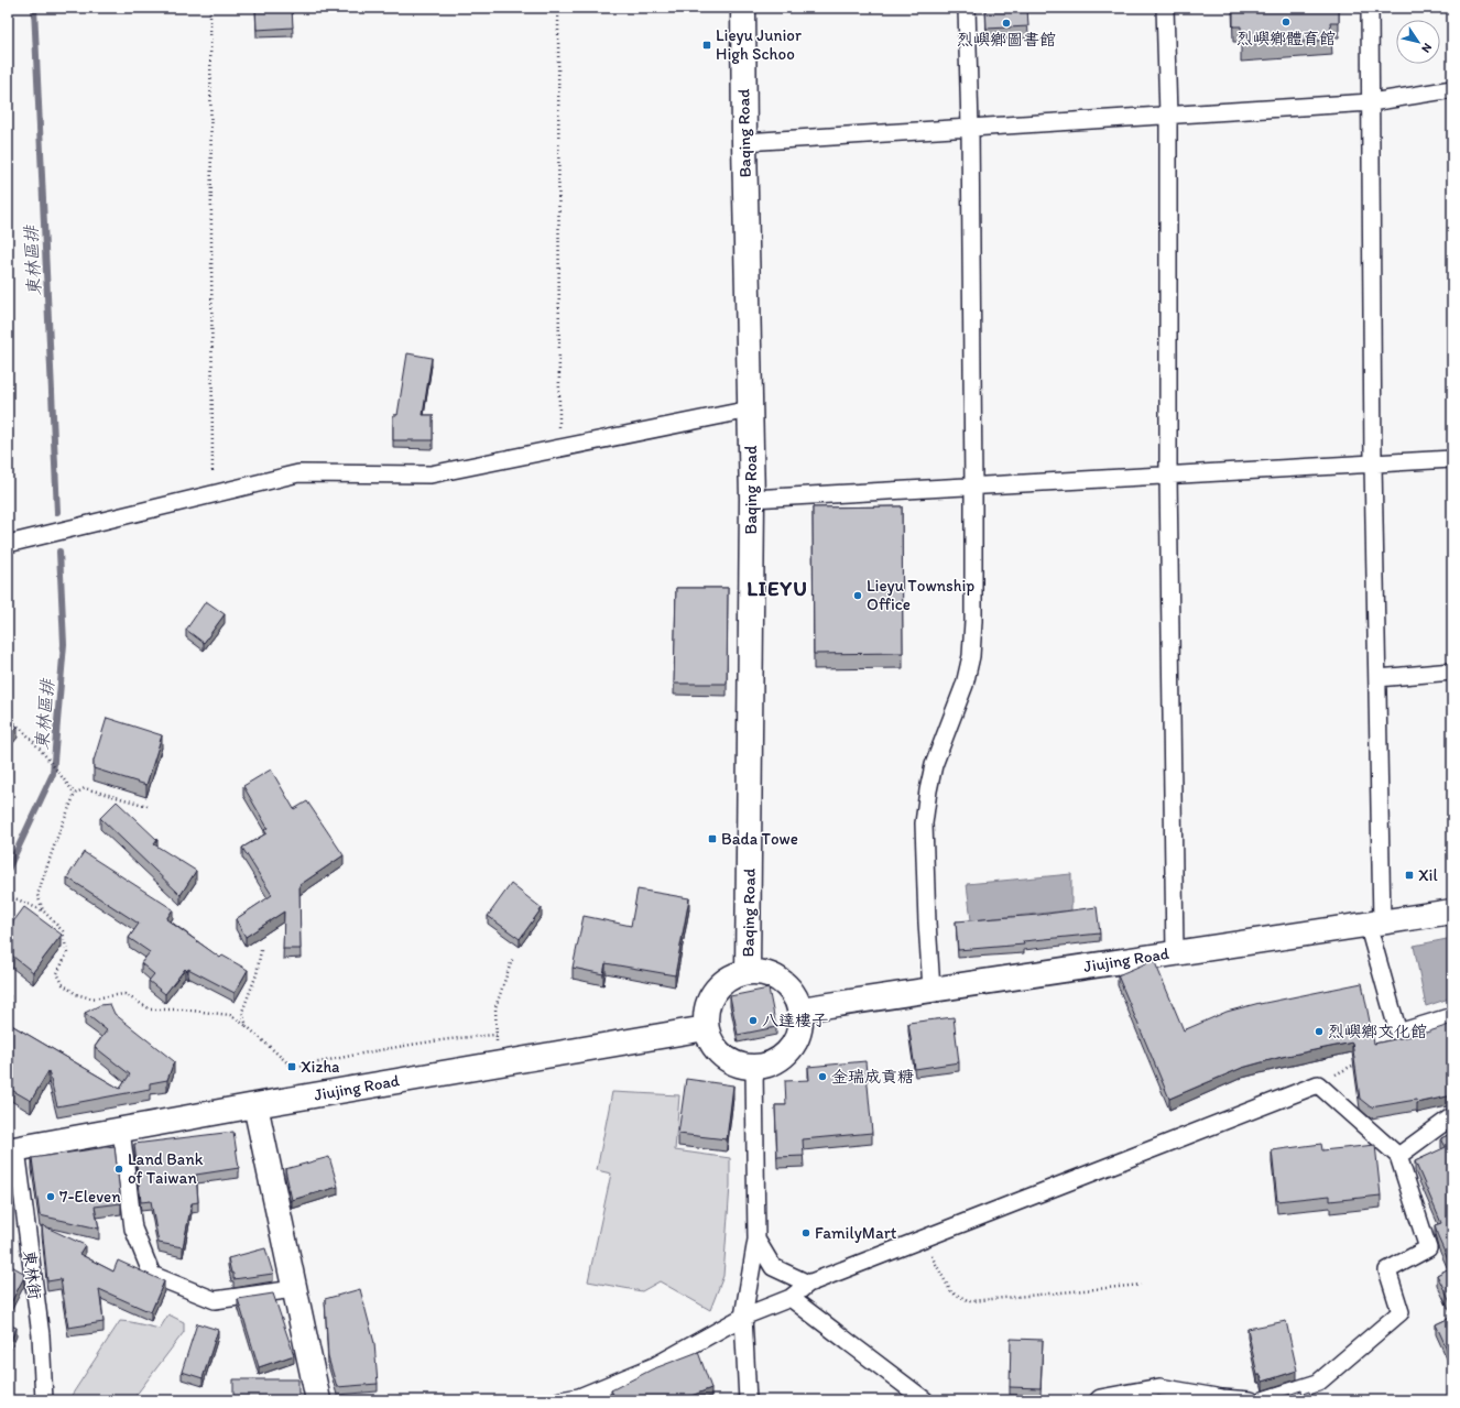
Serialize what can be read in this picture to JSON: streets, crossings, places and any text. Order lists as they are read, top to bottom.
{
  "streets": {
    "main road": ["Baqing Road", "Jiujing Road"],
    "street": ["東林街"]
  },
  "crossings": [
    ["Baqing Road", "Jiujing Road"],
    ["Jiujing Road", "東林街"]
  ],
  "districts": ["LIEYU"],
  "water": ["東林區排"],
  "places": {
    "other": [
      "烈嶼鄉體育館",
      "烈嶼鄉圖書館",
      "Lieyu Township Office",
      "八達樓子",
      "烈嶼鄉文化館",
      "金瑞成貢糖",
      "Land Bank of Taiwan",
      "7-Eleven",
      "FamilyMart"
    ],
    "transit": [
      "Lieyu Junior High Schoo",
      "Bada Towe",
      "Xil",
      "Xizha"
    ]
  },
  "north": "bottom right"
}
